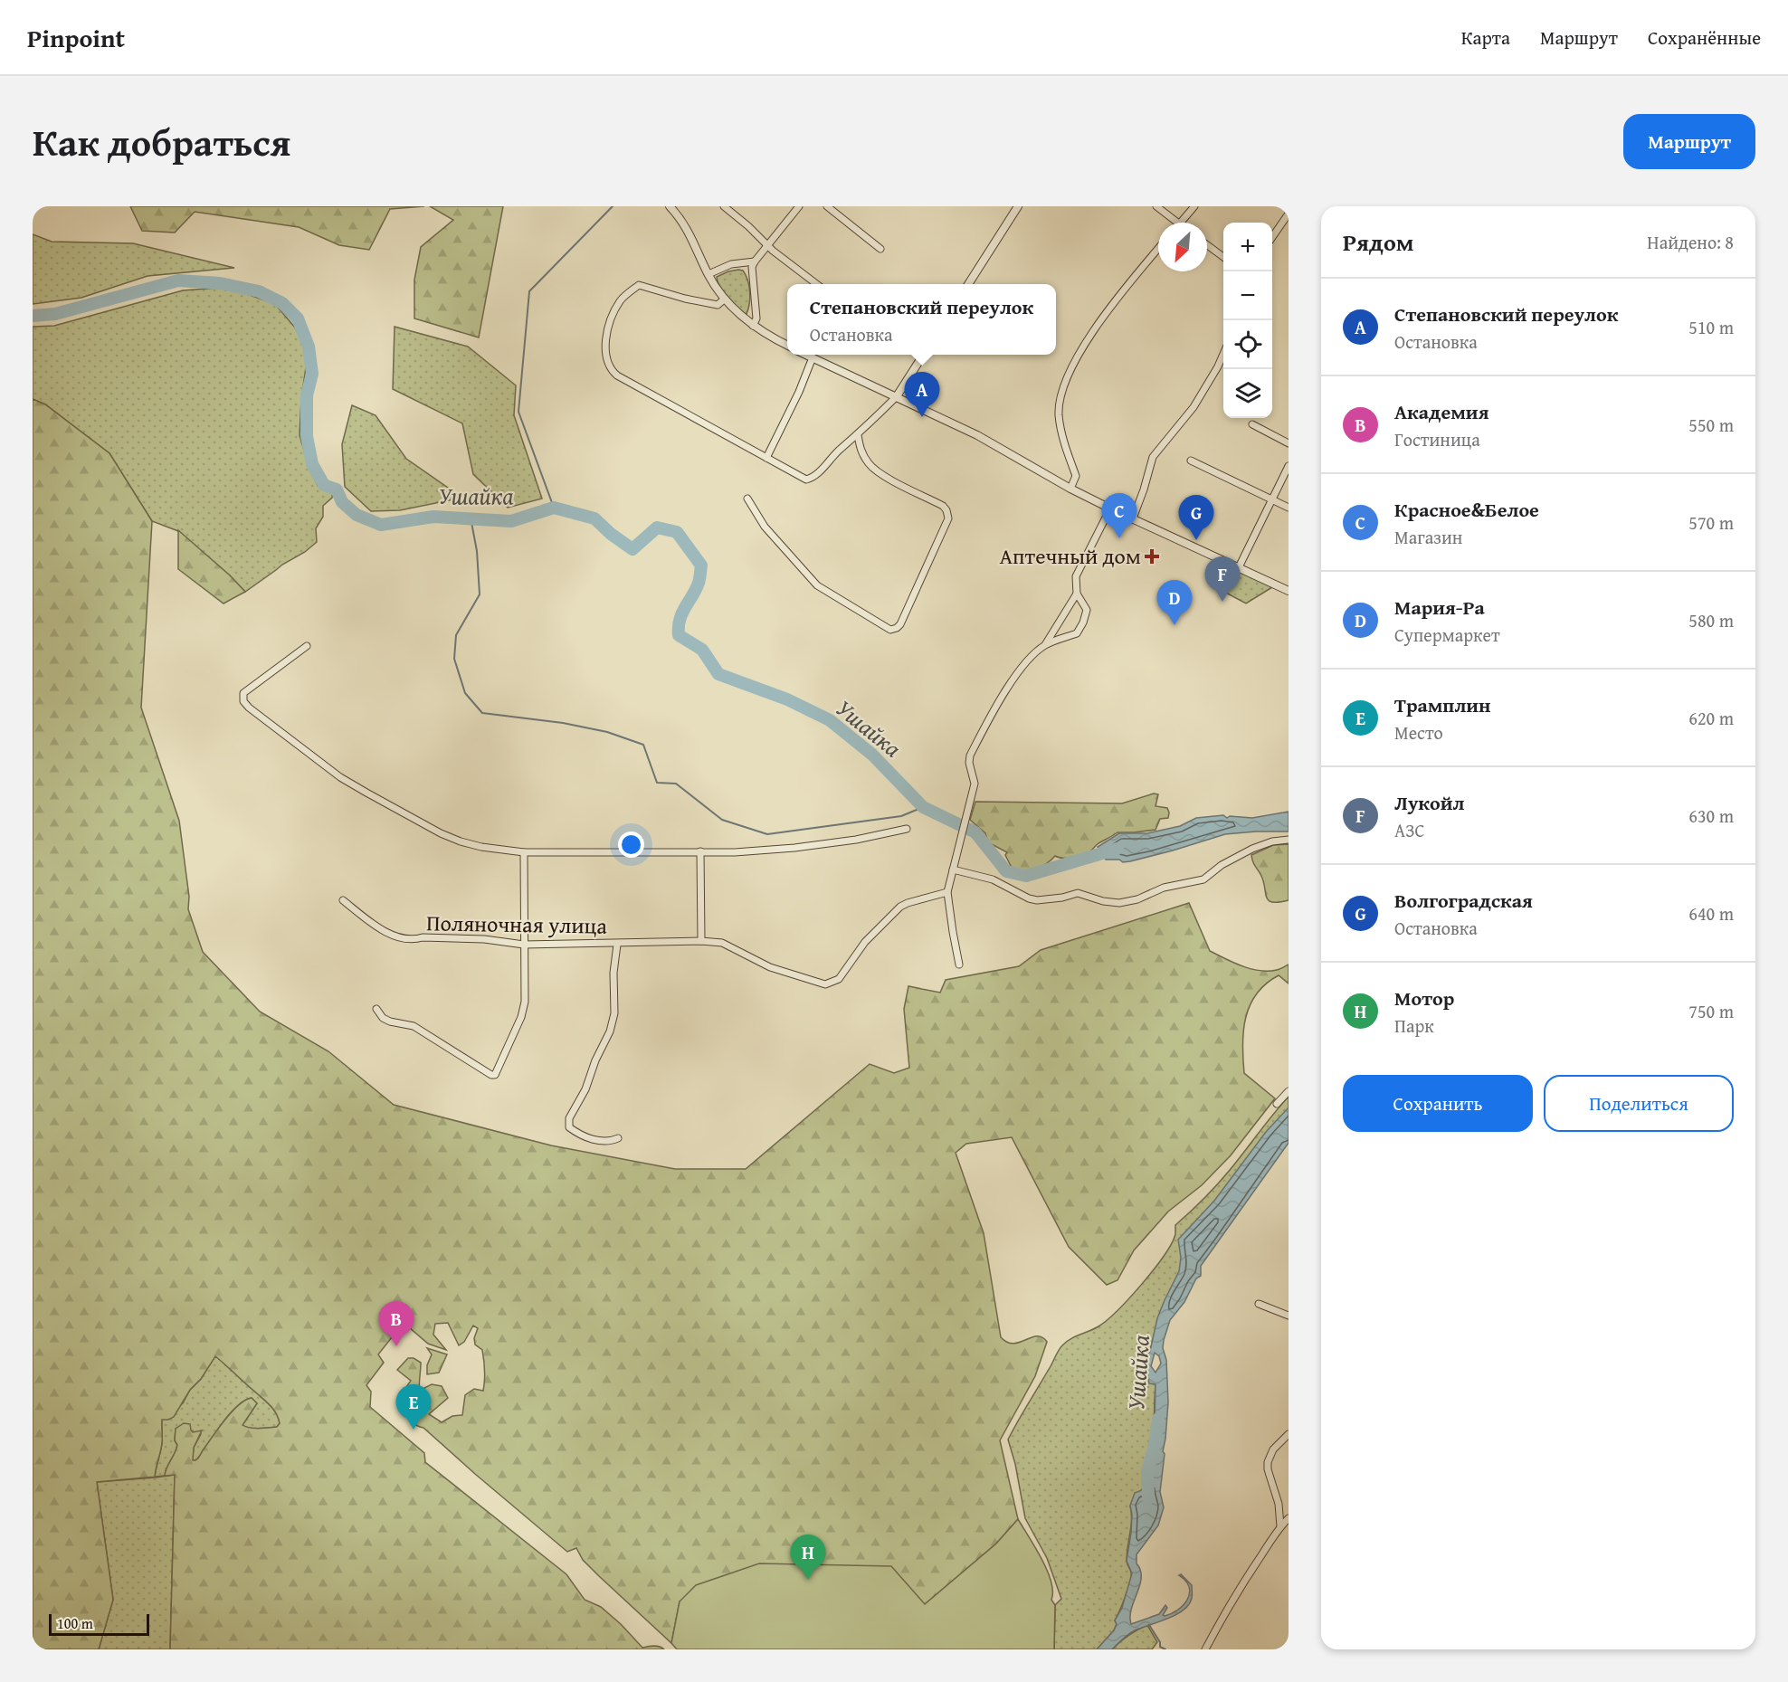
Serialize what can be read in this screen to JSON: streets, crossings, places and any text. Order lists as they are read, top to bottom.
{
  "streets": {
    "street": ["Поляночная улица"]
  },
  "water": ["Ушайка"],
  "places": {
    "health": ["Аптечный дом"]
  },
  "scale_bar": "100 m",
  "north": "bottom left",
  "page": {
    "header": "Pinpoint",
    "nav": ["Карта", "Маршрут", "Сохранённые"],
    "title": "Как добраться",
    "buttons": [
      "Маршрут",
      ["Сохранить", "Поделиться"]
    ],
    "heading": ["Рядом", "Найдено: 8"],
    "map_buttons": ["+", "−"],
    "list": [
      {
        "mark": "A",
        "name": "Степановский переулок",
        "note": "Остановка",
        "value": "510 m"
      },
      {
        "mark": "B",
        "name": "Академия",
        "note": "Гостиница",
        "value": "550 m"
      },
      {
        "mark": "C",
        "name": "Красное&Белое",
        "note": "Магазин",
        "value": "570 m"
      },
      {
        "mark": "D",
        "name": "Мария-Ра",
        "note": "Супермаркет",
        "value": "580 m"
      },
      {
        "mark": "E",
        "name": "Трамплин",
        "note": "Место",
        "value": "620 m"
      },
      {
        "mark": "F",
        "name": "Лукойл",
        "note": "АЗС",
        "value": "630 m"
      },
      {
        "mark": "G",
        "name": "Волгоградская",
        "note": "Остановка",
        "value": "640 m"
      },
      {
        "mark": "H",
        "name": "Мотор",
        "note": "Парк",
        "value": "750 m"
      }
    ],
    "popup": ["Степановский переулок", "Остановка"],
    "pins": [
      "A",
      "C",
      "G",
      "F",
      "D",
      "B",
      "E",
      "H"
    ],
    "scale": "100 m"
  }
}
